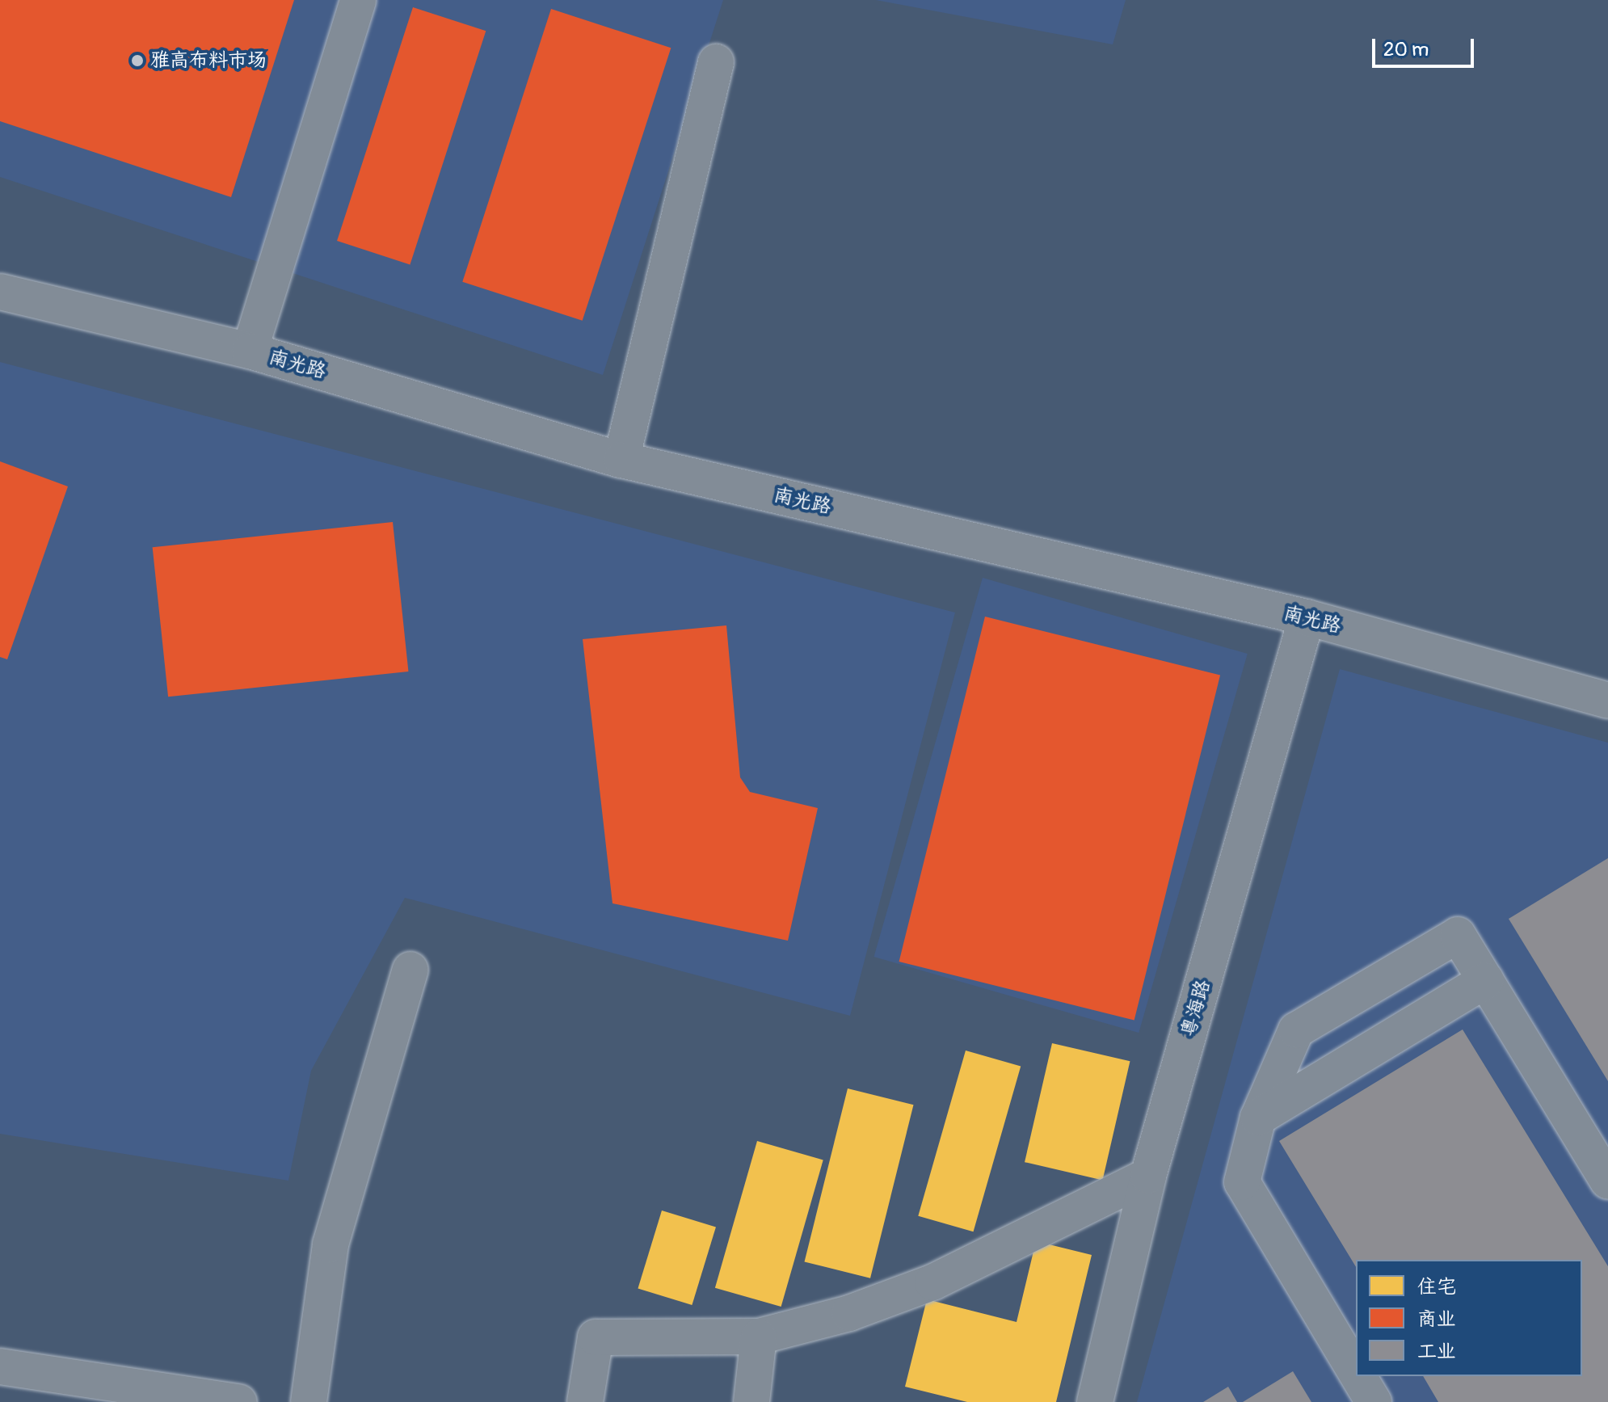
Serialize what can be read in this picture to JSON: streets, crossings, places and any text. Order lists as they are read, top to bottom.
{
  "streets": {
    "street": ["南光路", "粤海路"]
  },
  "crossings": [
    ["南光路", "粤海路"]
  ],
  "places": ["雅高布料市场"],
  "legend": ["住宅", "商业", "工业"],
  "scale_bar": "20 m"
}
